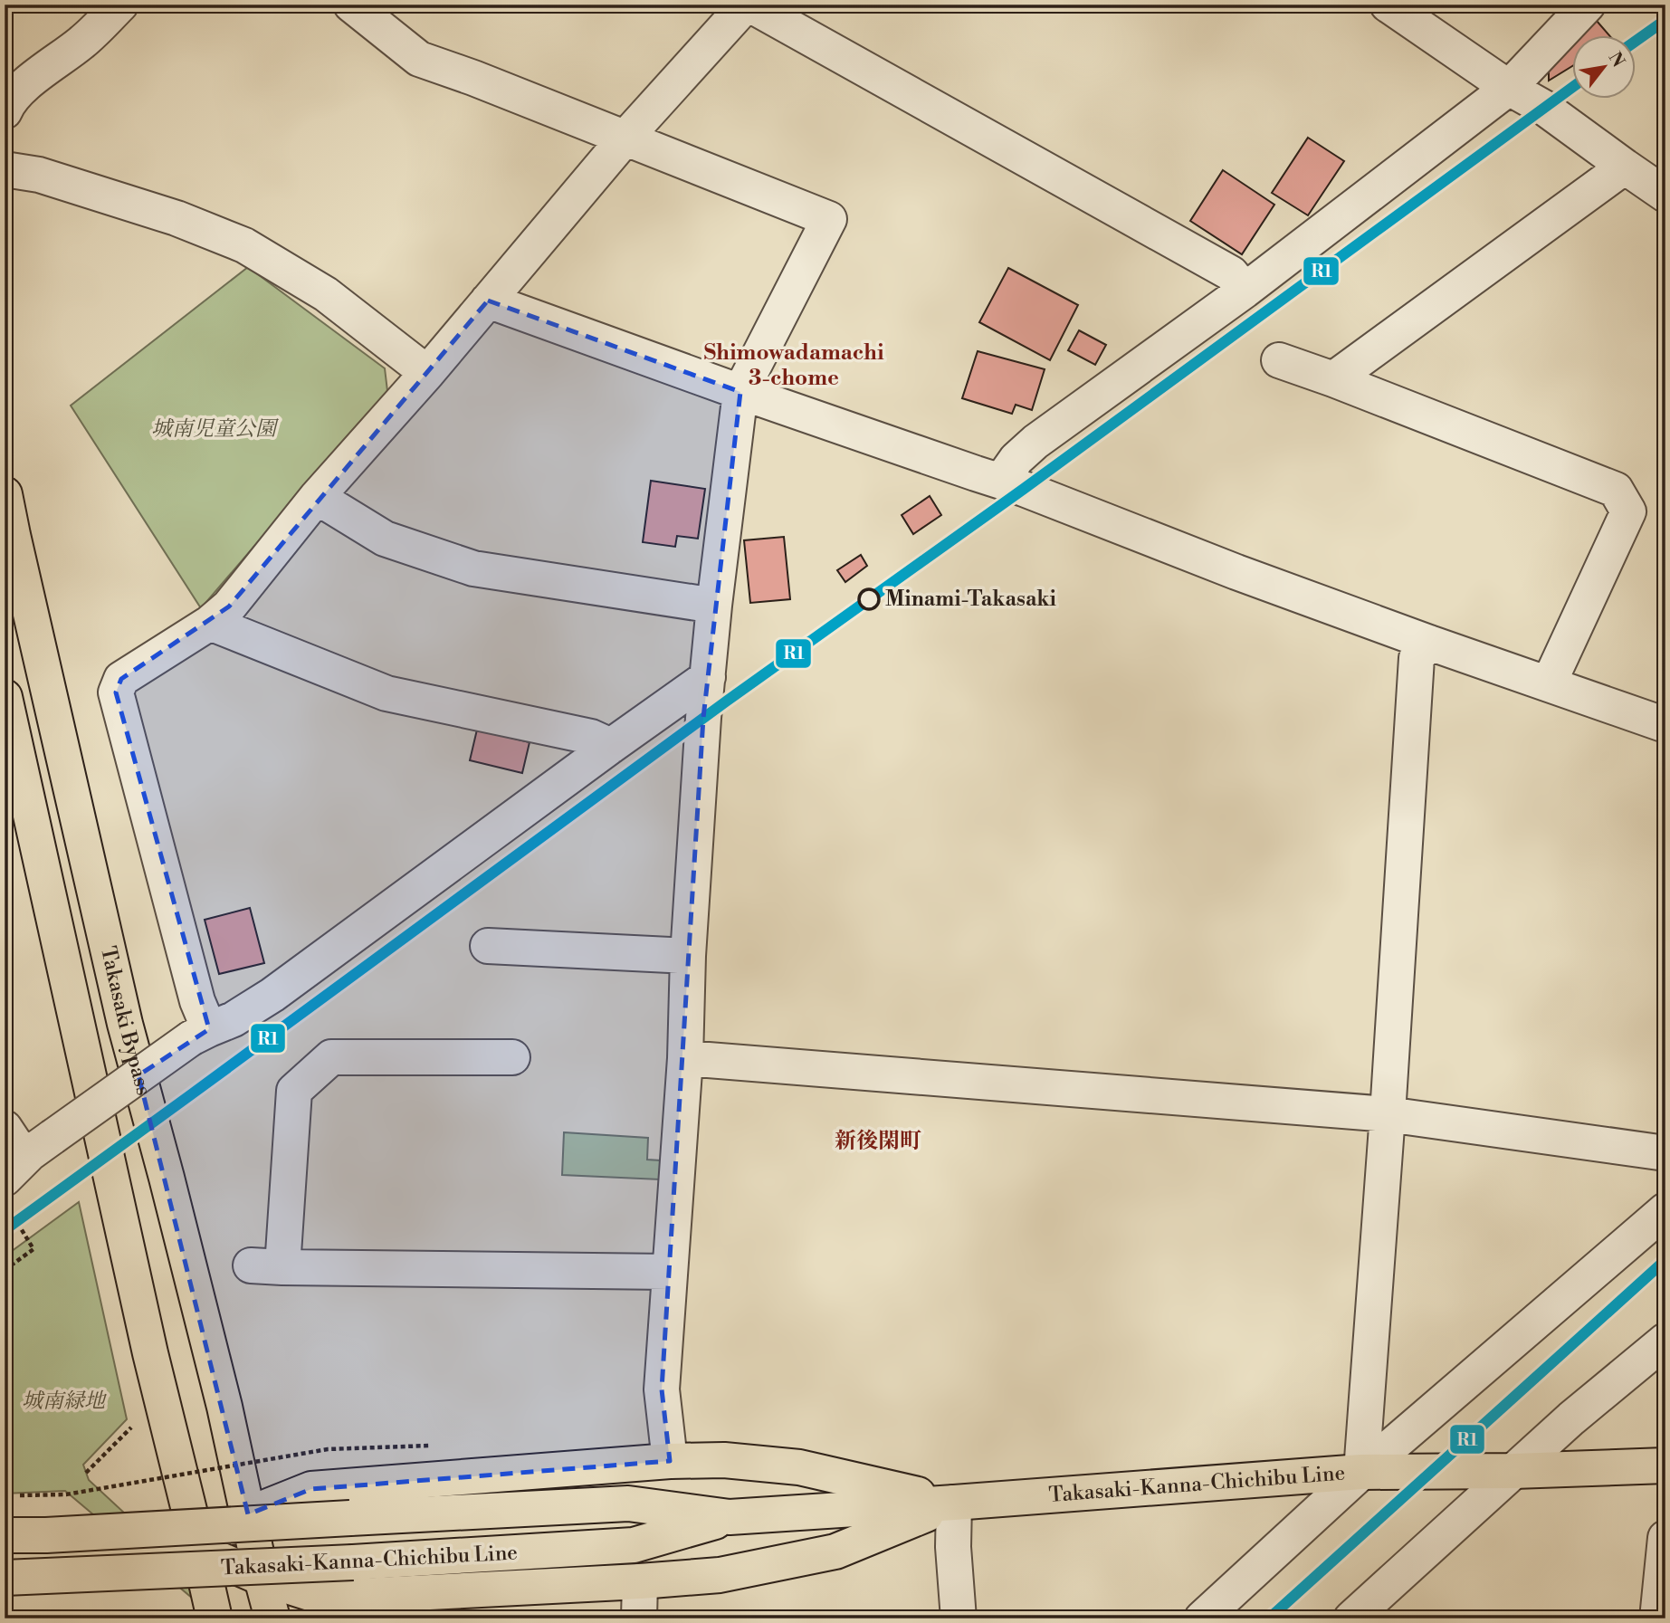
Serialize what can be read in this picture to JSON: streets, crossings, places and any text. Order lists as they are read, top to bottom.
{
  "streets": {
    "main road": ["Takasaki Bypass", "Takasaki-Kanna-Chichibu Line"]
  },
  "districts": ["Shimowadamachi 3-chome", "新後閑町"],
  "parks": ["城南児童公園", "城南緑地"],
  "places": ["Minami-Takasaki"],
  "lines": ["transit line R1"],
  "north": "top right"
}
